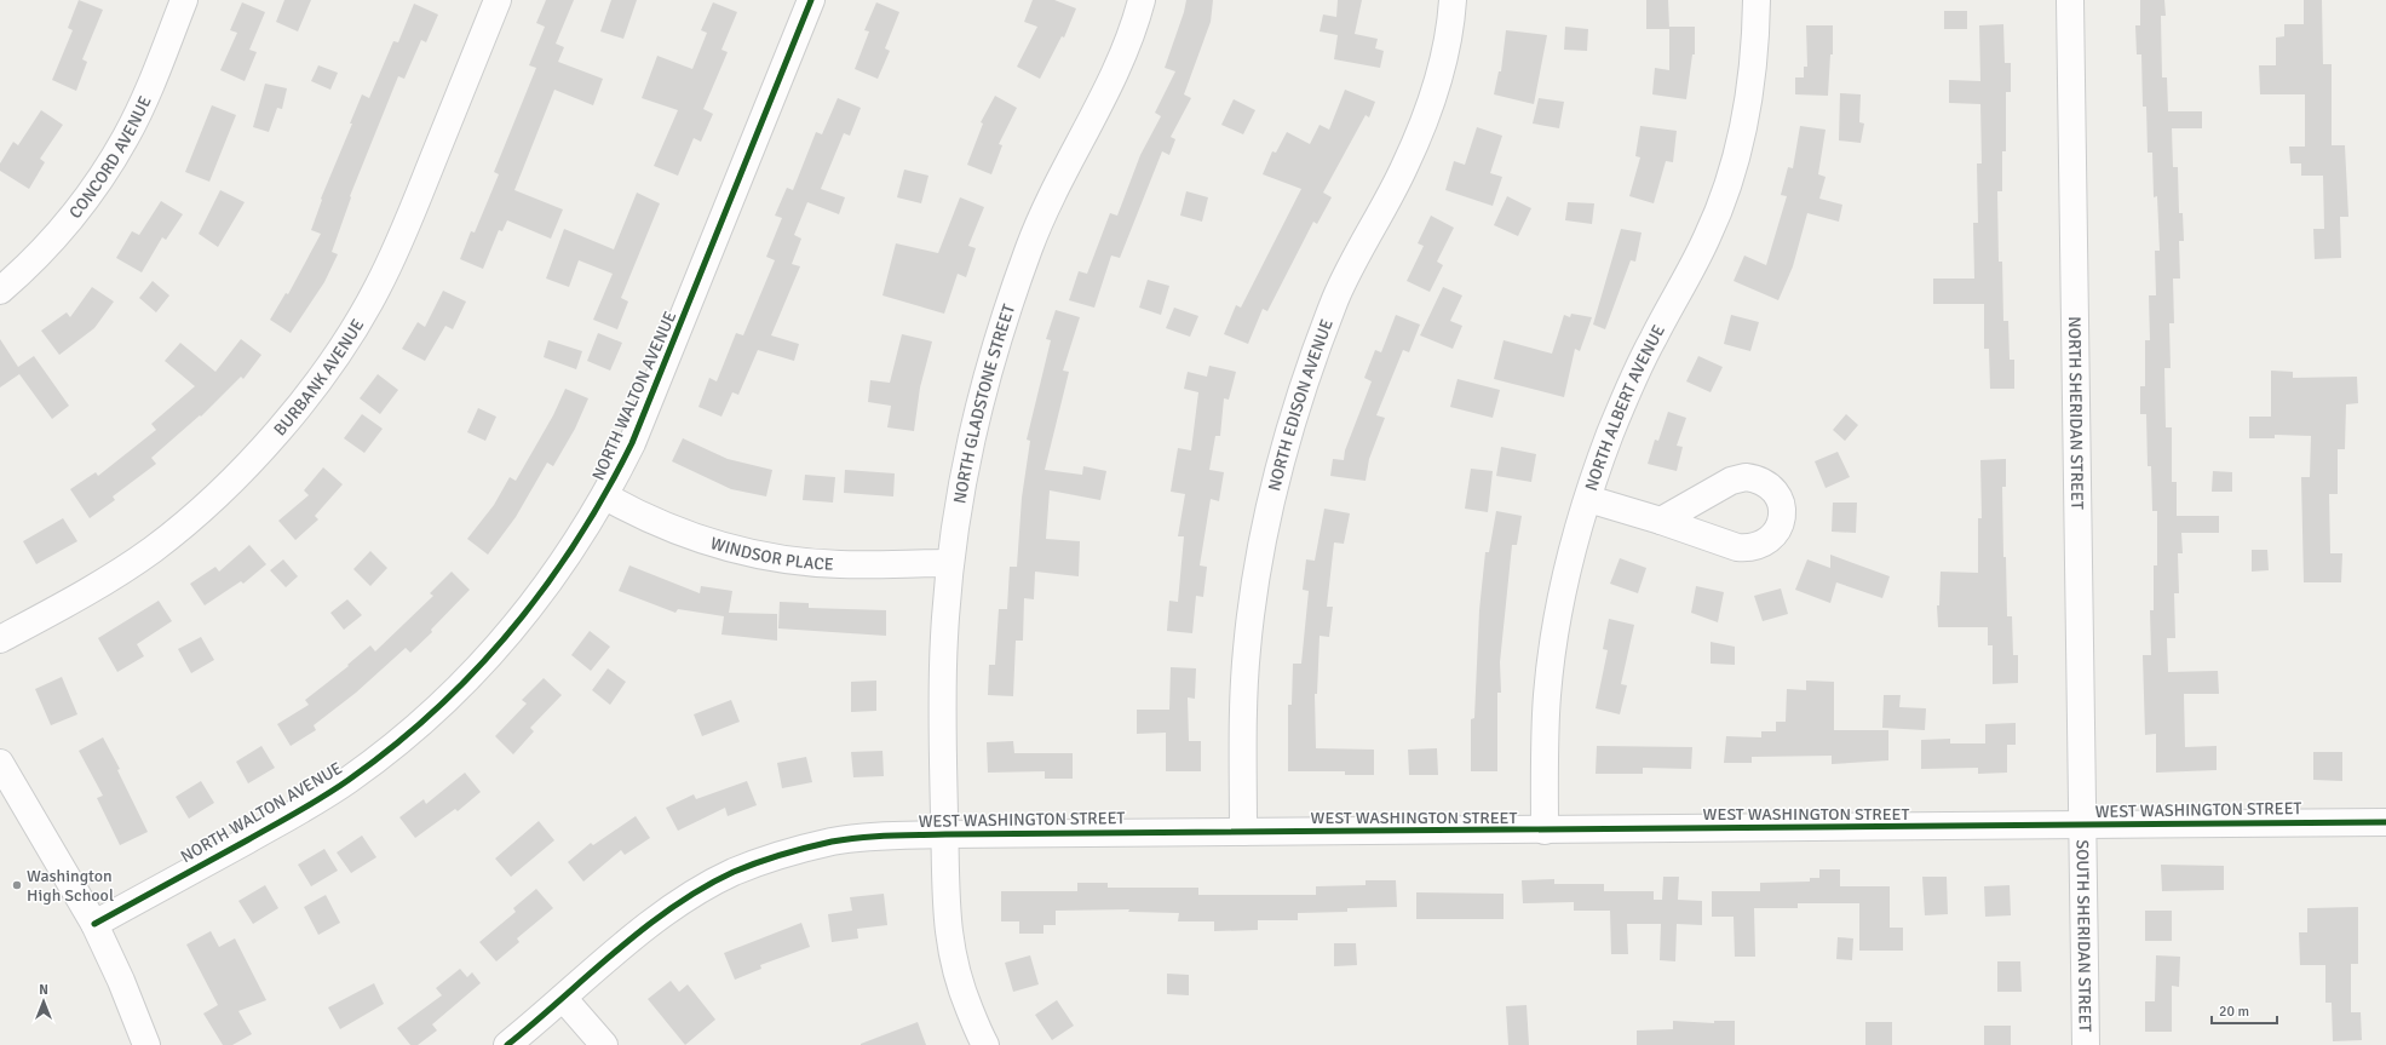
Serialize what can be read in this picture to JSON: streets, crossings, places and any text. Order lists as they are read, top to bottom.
{
  "streets": {
    "street": [
      "CONCORD AVENUE",
      "BURBANK AVENUE",
      "NORTH WALTON AVENUE",
      "NORTH GLADSTONE STREET",
      "NORTH EDISON AVENUE",
      "NORTH ALBERT AVENUE",
      "NORTH SHERIDAN STREET",
      "WINDSOR PLACE",
      "WEST WASHINGTON STREET",
      "SOUTH SHERIDAN STREET"
    ]
  },
  "crossings": [
    ["NORTH WALTON AVENUE", "WINDSOR PLACE"],
    ["NORTH GLADSTONE STREET", "WINDSOR PLACE"],
    ["NORTH GLADSTONE STREET", "WEST WASHINGTON STREET"],
    ["NORTH EDISON AVENUE", "WEST WASHINGTON STREET"],
    ["NORTH ALBERT AVENUE", "WEST WASHINGTON STREET"],
    ["NORTH SHERIDAN STREET", "WEST WASHINGTON STREET"],
    ["NORTH SHERIDAN STREET", "SOUTH SHERIDAN STREET"],
    ["WEST WASHINGTON STREET", "SOUTH SHERIDAN STREET"]
  ],
  "places": ["Washington High School"],
  "scale_bar": "20 m",
  "north": "top"
}
